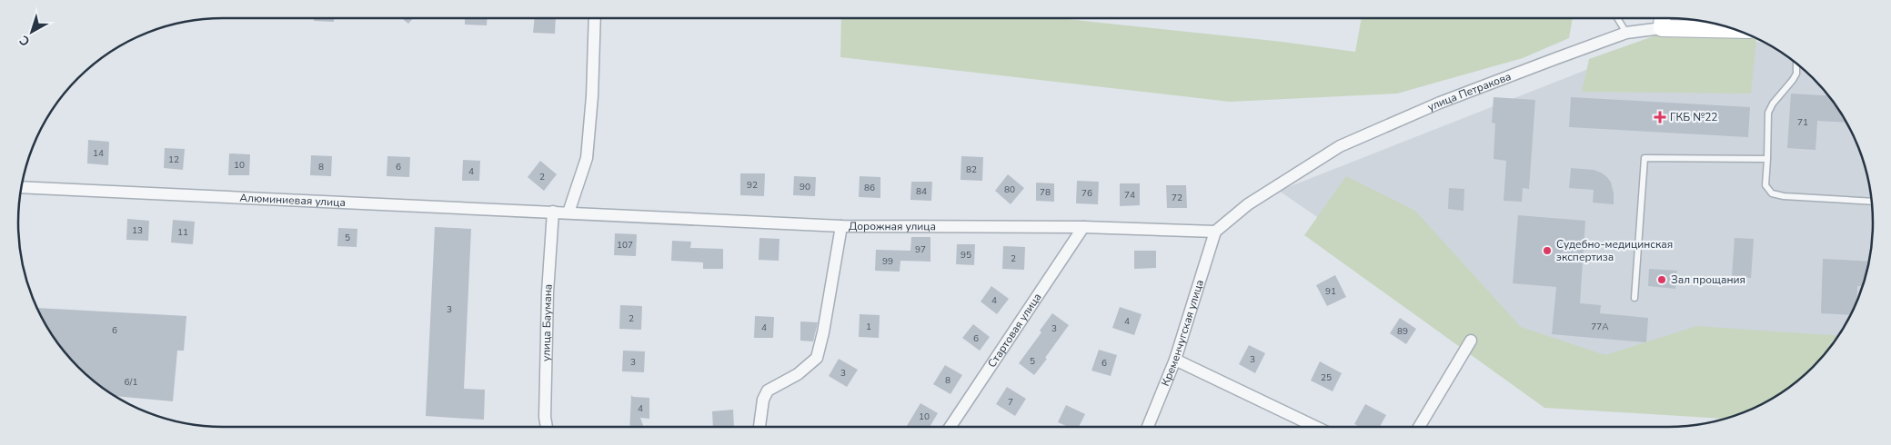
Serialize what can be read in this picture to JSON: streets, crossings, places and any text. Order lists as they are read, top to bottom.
{
  "streets": {
    "street": [
      "улица Петракова",
      "Алюминиевая улица",
      "Дорожная улица",
      "улица Баумана",
      "Стартовая улица",
      "Кременчугская улица"
    ]
  },
  "crossings": [
    ["улица Петракова", "Дорожная улица"],
    ["улица Петракова", "Кременчугская улица"],
    ["Алюминиевая улица", "Дорожная улица"],
    ["Алюминиевая улица", "улица Баумана"],
    ["Дорожная улица", "Стартовая улица"],
    ["Дорожная улица", "Кременчугская улица"]
  ],
  "places": {
    "health": ["ГКБ №22"],
    "other": ["Судебно-медицинская экспертиза", "Зал прощания"]
  },
  "house_numbers": [
    "71",
    "14",
    "12",
    "10",
    "8",
    "6",
    "82",
    "4",
    "2",
    "92",
    "90",
    "86",
    "80",
    "84",
    "78",
    "76",
    "74",
    "72",
    "13",
    "11",
    "5",
    "107",
    "97",
    "95",
    "2",
    "99",
    "91",
    "4",
    "3",
    "2",
    "4",
    "1",
    "77А",
    "4",
    "3",
    "6",
    "89",
    "6",
    "3",
    "5",
    "3",
    "6",
    "3",
    "25",
    "8",
    "6/1",
    "7",
    "4",
    "10"
  ],
  "north": "bottom left"
}
